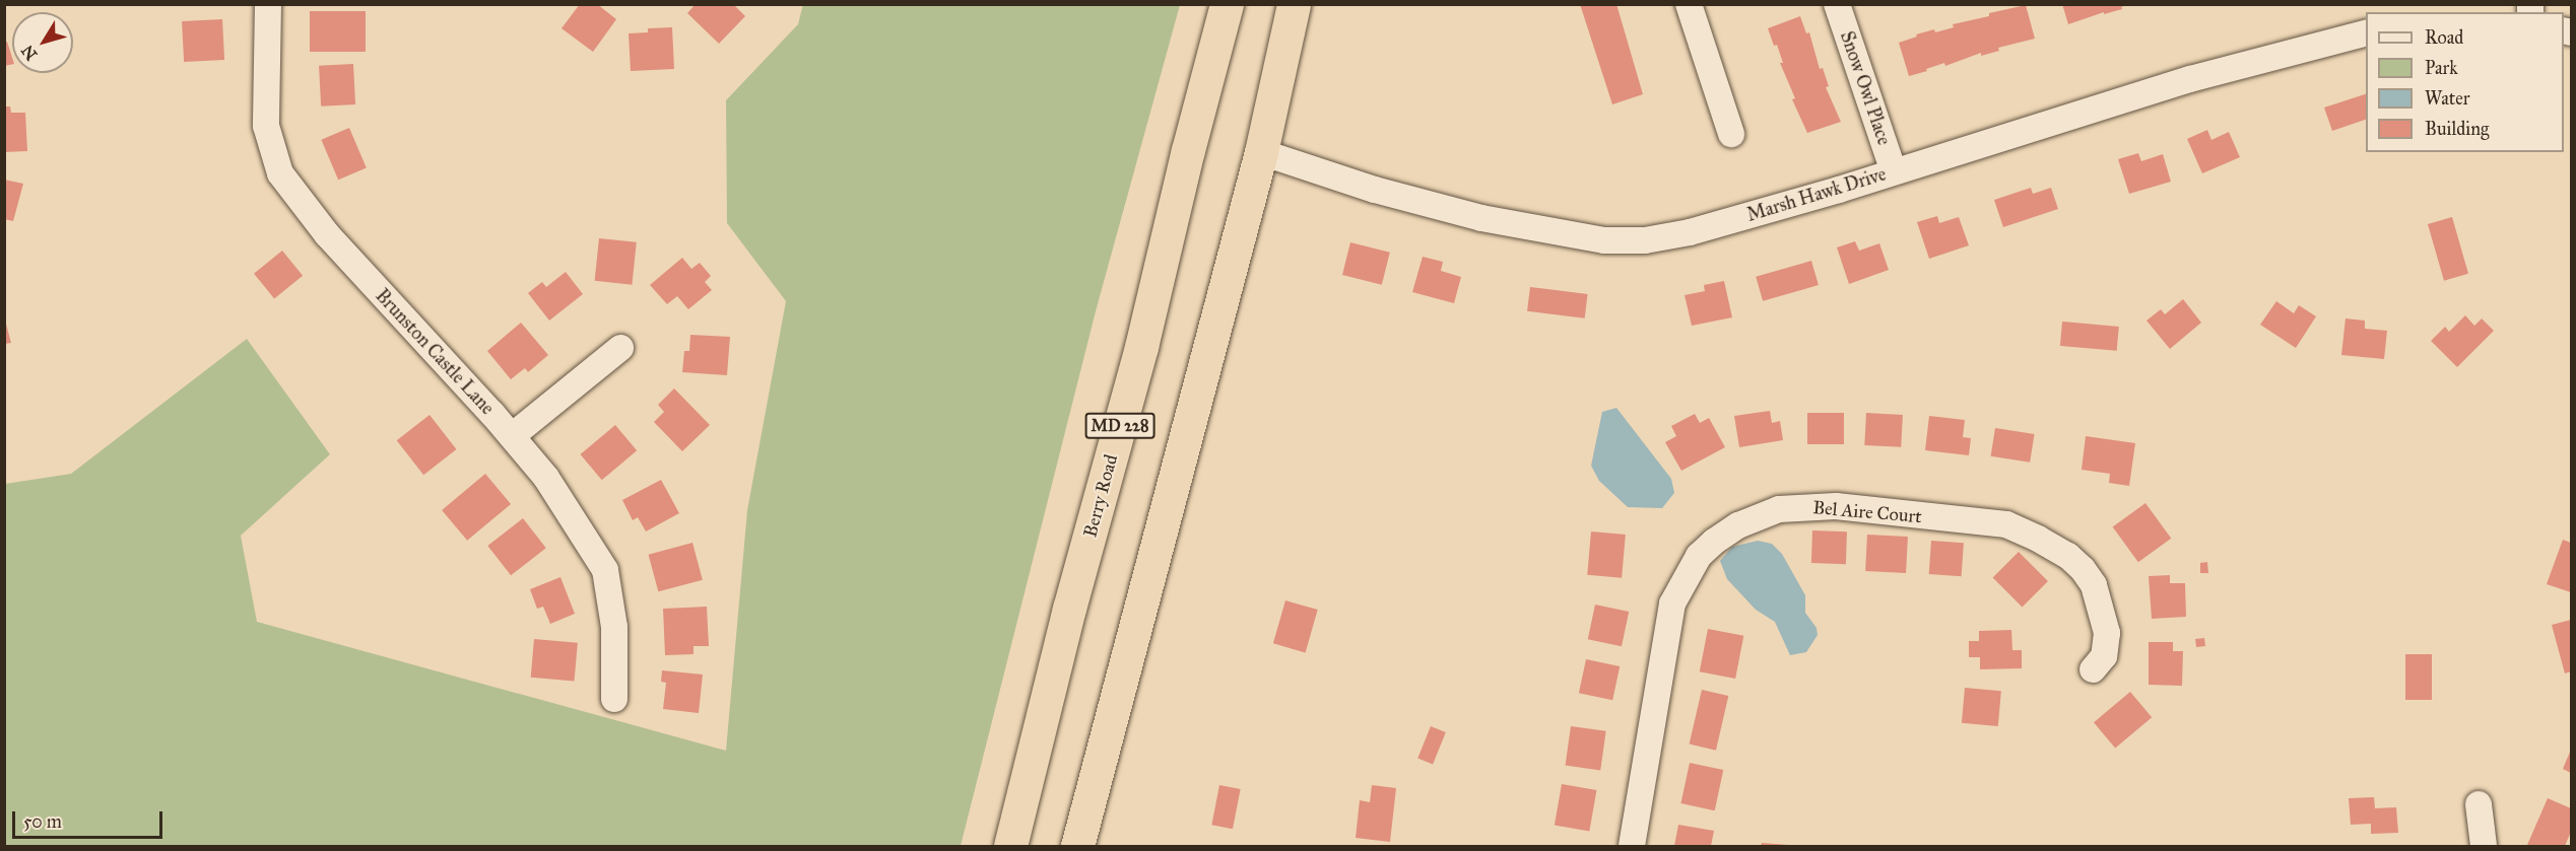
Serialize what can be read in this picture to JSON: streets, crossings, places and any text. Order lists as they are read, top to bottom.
{
  "streets": {
    "highway": ["MD 228", "Berry Road"],
    "street": [
      "Snow Owl Place",
      "Marsh Hawk Drive",
      "Brunston Castle Lane",
      "Bel Aire Court"
    ]
  },
  "crossings": [
    ["Snow Owl Place", "Marsh Hawk Drive"]
  ],
  "legend": [
    "Road",
    "Park",
    "Water",
    "Building"
  ],
  "scale_bar": "50 m",
  "north": "bottom left"
}
